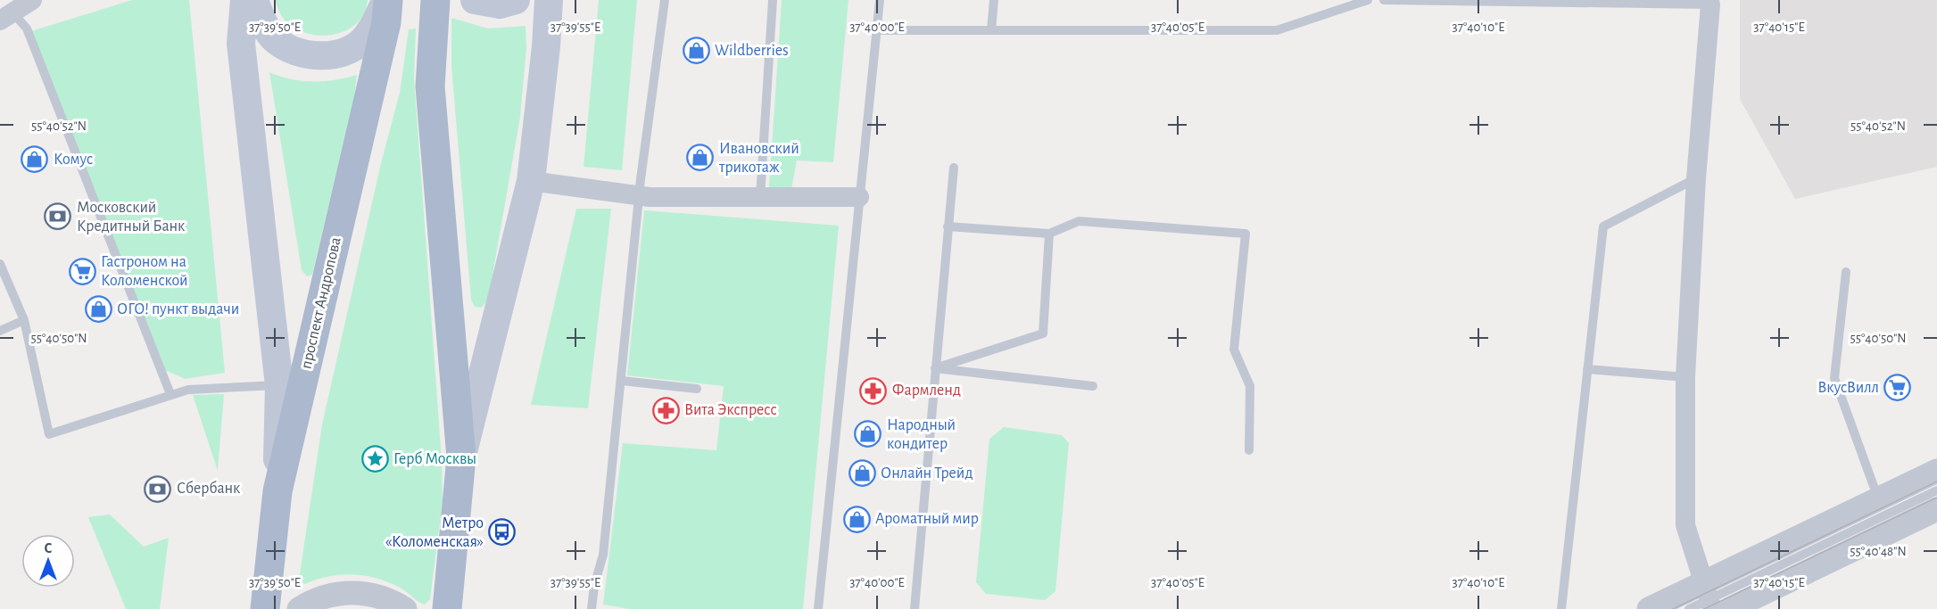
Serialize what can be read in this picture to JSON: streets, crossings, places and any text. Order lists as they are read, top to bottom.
{
  "streets": {
    "main road": ["проспект Андропова"]
  },
  "places": {
    "shop": [
      "Wildberries",
      "Ивановский трикотаж",
      "Комус",
      "ОГО! пункт выдачи",
      "Народный кондитер",
      "Онлайн Трейд",
      "Ароматный мир"
    ],
    "bank": ["Московский Кредитный Банк", "Сбербанк"],
    "supermarket": ["Гастроном на Коломенской", "ВкусВилл"],
    "pharmacy": ["Фармленд", "Вита Экспресс"],
    "place": ["Герб Москвы"],
    "bus stop": ["Метро «Коломенская»"]
  },
  "north": "top",
  "coordinates": [
    "37°39'50\"E",
    "37°39'55\"E",
    "37°40'00\"E",
    "37°40'05\"E",
    "37°40'10\"E",
    "37°40'15\"E",
    "55°40'52\"N",
    "55°40'50\"N",
    "55°40'48\"N"
  ]
}
